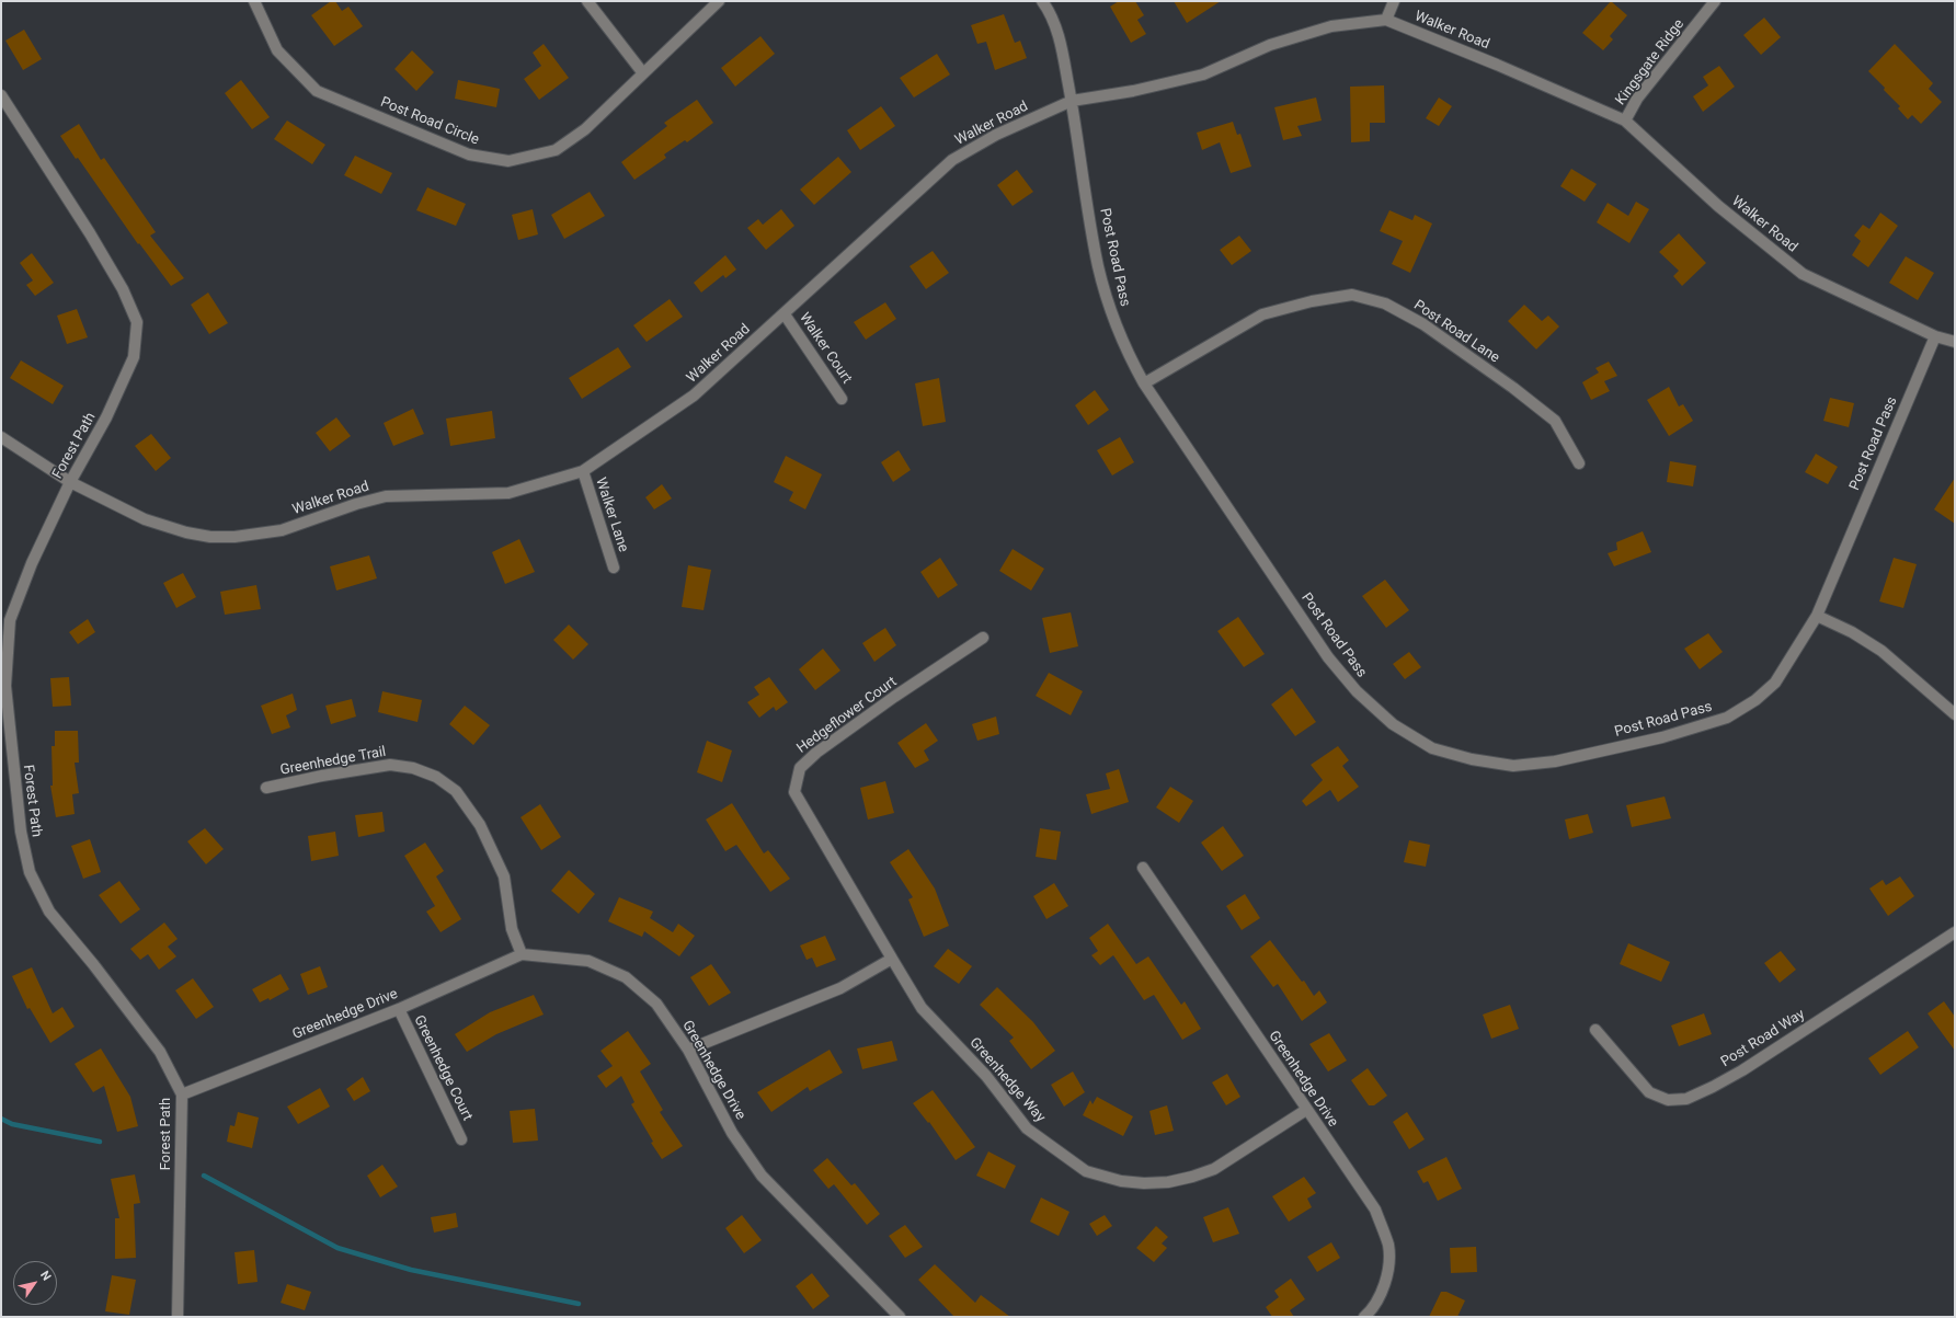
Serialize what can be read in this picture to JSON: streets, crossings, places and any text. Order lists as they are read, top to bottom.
{
  "streets": {
    "street": [
      "Walker Road",
      "Kingsgate Ridge",
      "Post Road Circle",
      "Post Road Pass",
      "Post Road Lane",
      "Walker Court",
      "Forest Path",
      "Walker Lane",
      "Hedgeflower Court",
      "Greenhedge Trail",
      "Greenhedge Drive",
      "Post Road Way",
      "Greenhedge Court",
      "Greenhedge Way"
    ]
  },
  "crossings": [
    ["Walker Road", "Kingsgate Ridge"],
    ["Walker Road", "Post Road Pass"],
    ["Walker Road", "Walker Court"],
    ["Walker Road", "Forest Path"],
    ["Walker Road", "Walker Lane"],
    ["Post Road Pass", "Post Road Lane"],
    ["Forest Path", "Greenhedge Drive"],
    ["Hedgeflower Court", "Greenhedge Way"],
    ["Greenhedge Trail", "Greenhedge Drive"],
    ["Greenhedge Drive", "Greenhedge Court"],
    ["Greenhedge Drive", "Greenhedge Way"]
  ],
  "north": "top right"
}
